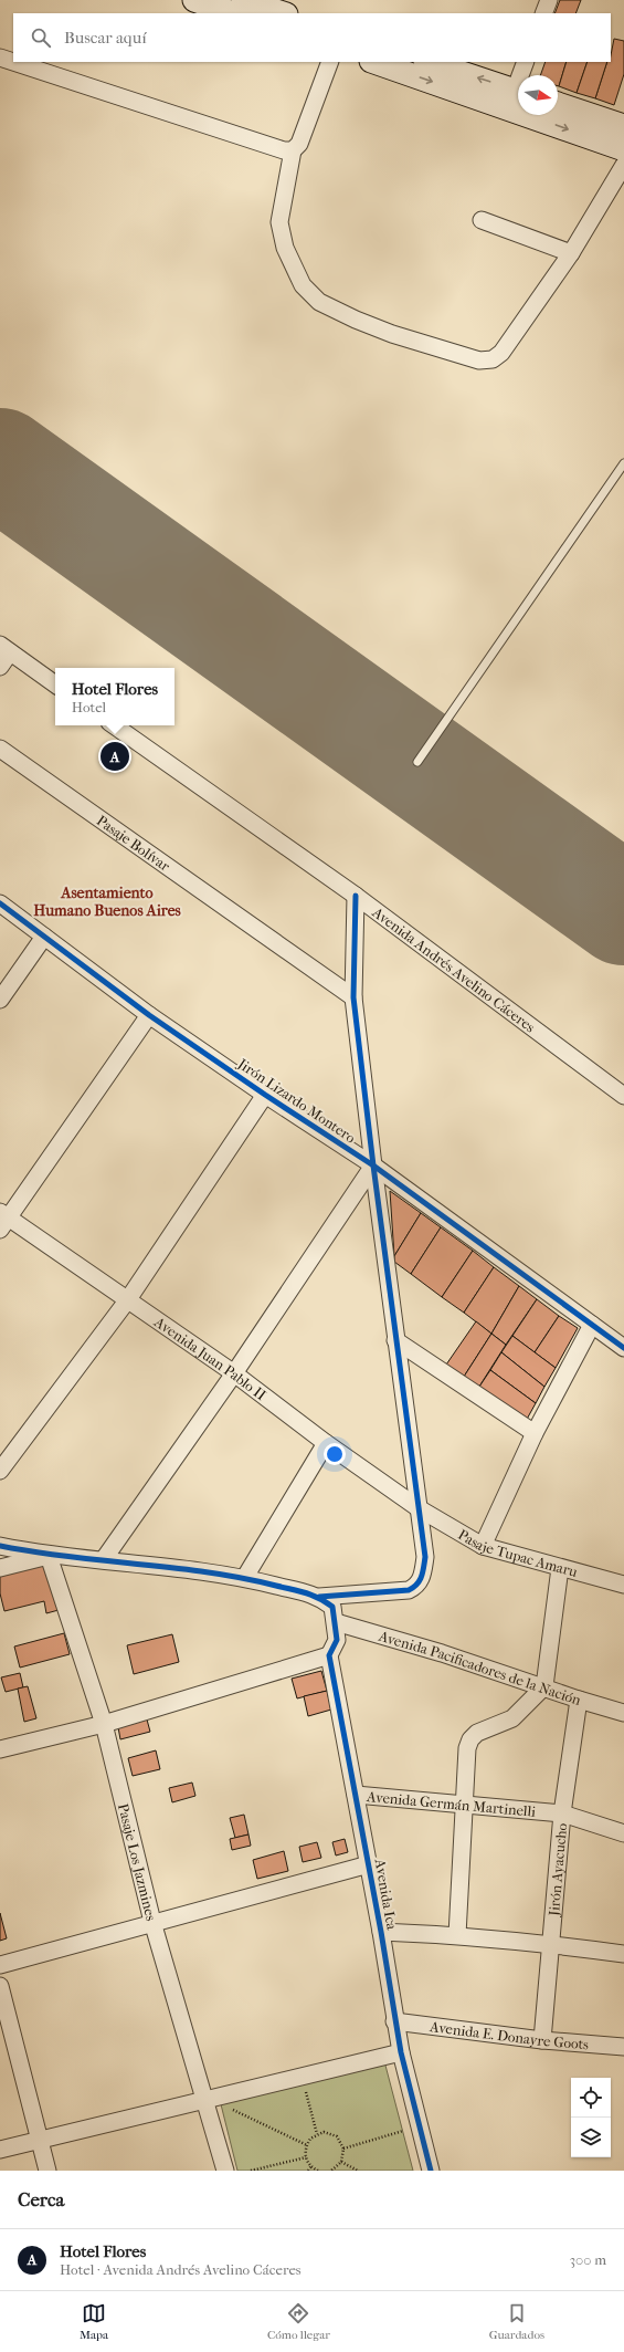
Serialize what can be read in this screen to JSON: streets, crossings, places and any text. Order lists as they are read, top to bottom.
{
  "streets": {
    "street": [
      "Pasaje Bolívar",
      "Avenida Andrés Avelino Cáceres",
      "Jirón Lizardo Montero",
      "Avenida Juan Pablo II",
      "Pasaje Tupac Amaru",
      "Avenida Pacificadores de la Nación",
      "Avenida Germán Martinelli",
      "Pasaje Los Jazmines",
      "Jirón Ayacucho",
      "Avenida Ica",
      "Avenida E. Donayre Goots"
    ]
  },
  "crossings": [
    ["Avenida Juan Pablo II", "Pasaje Tupac Amaru"],
    ["Avenida Pacificadores de la Nación", "Jirón Ayacucho"],
    ["Avenida Germán Martinelli", "Jirón Ayacucho"],
    ["Avenida Germán Martinelli", "Avenida Ica"],
    ["Jirón Ayacucho", "Avenida E. Donayre Goots"],
    ["Avenida Ica", "Avenida E. Donayre Goots"]
  ],
  "districts": ["Asentamiento Humano Buenos Aires"],
  "north": "right",
  "page": {
    "search": "Buscar aquí",
    "popup": ["Hotel Flores", "Hotel"],
    "pins": "A",
    "heading": "Cerca",
    "list": [
      {
        "mark": "A",
        "name": "Hotel Flores",
        "note": "Hotel · Avenida Andrés Avelino Cáceres",
        "value": "300 m"
      }
    ],
    "nav": ["Mapa", "Cómo llegar", "Guardados"]
  }
}
